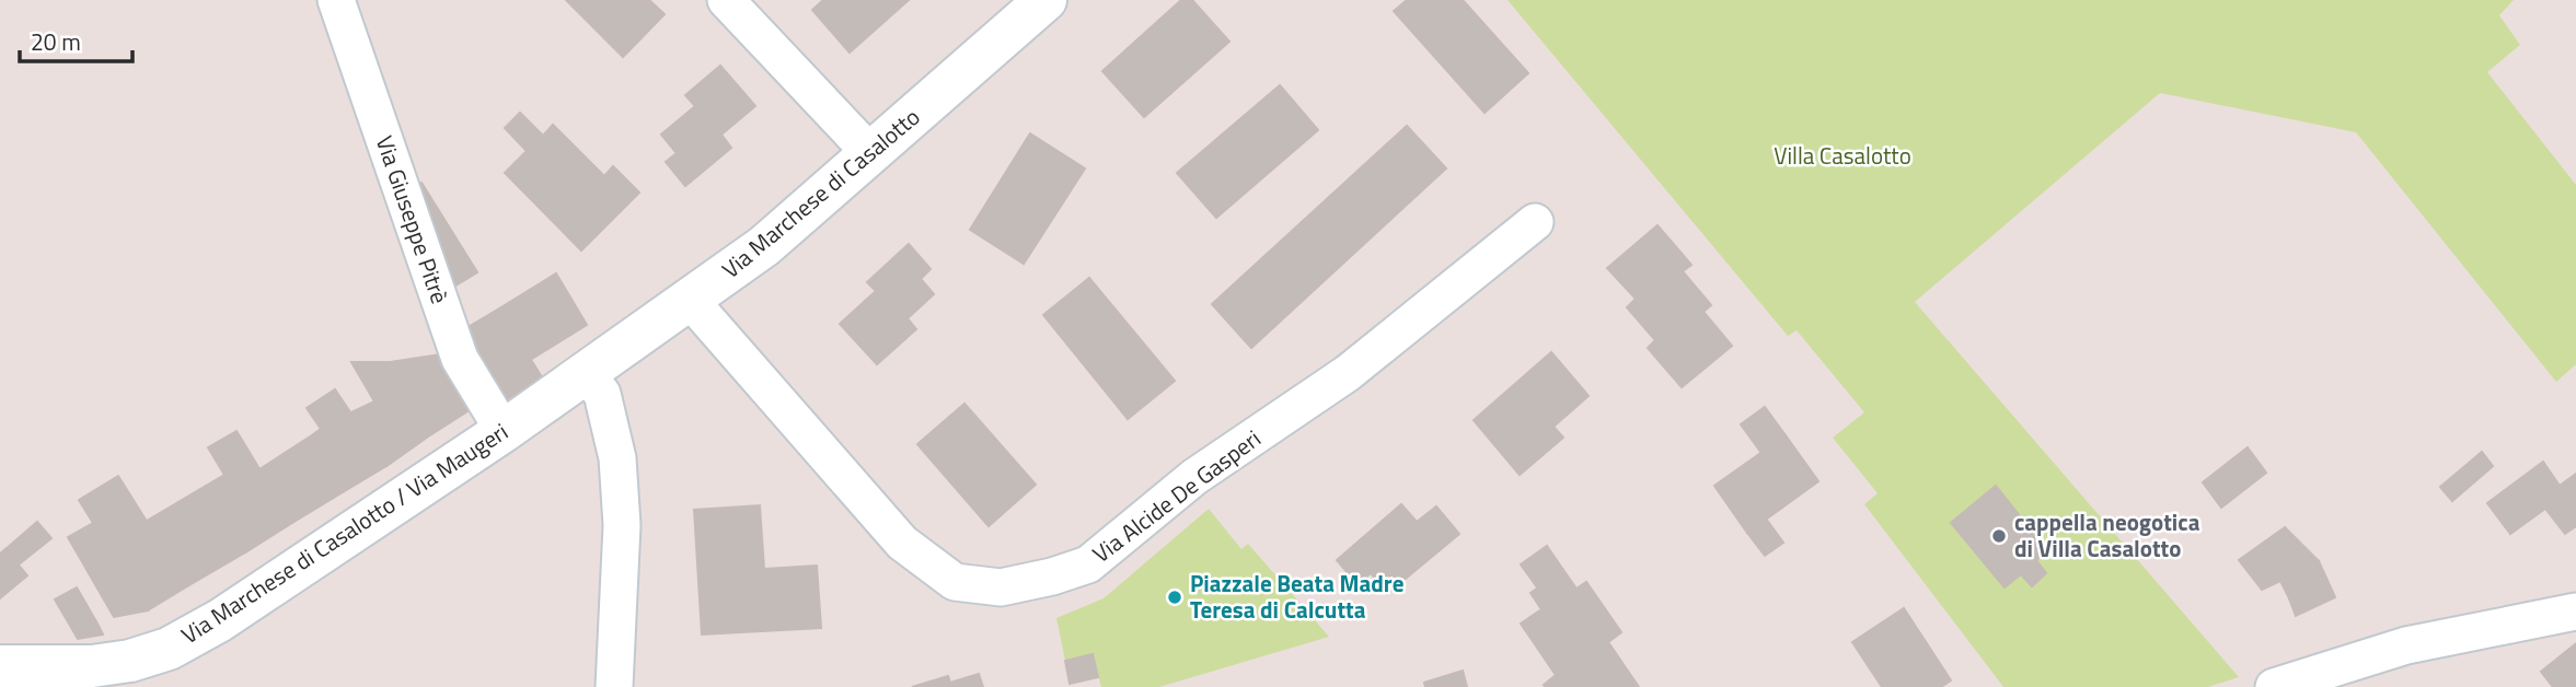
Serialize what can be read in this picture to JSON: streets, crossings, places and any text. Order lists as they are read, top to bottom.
{
  "streets": {
    "street": [
      "Via Marchese di Casalotto",
      "Via Giuseppe Pitrè",
      "Via Alcide De Gasperi",
      "Via Marchese di Casalotto / Via Maugeri"
    ]
  },
  "crossings": [
    ["Via Marchese di Casalotto", "Via Alcide De Gasperi"],
    ["Via Marchese di Casalotto", "Via Marchese di Casalotto / Via Maugeri"],
    ["Via Giuseppe Pitrè", "Via Marchese di Casalotto / Via Maugeri"]
  ],
  "parks": ["Villa Casalotto"],
  "places": ["cappella neogotica di Villa Casalotto", "Piazzale Beata Madre Teresa di Calcutta"],
  "scale_bar": "20 m"
}
